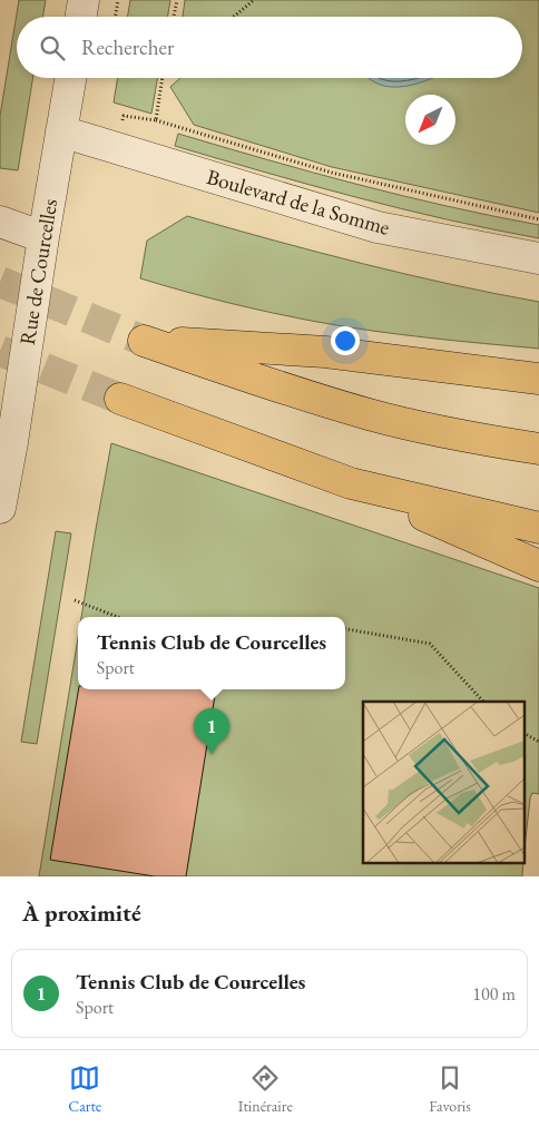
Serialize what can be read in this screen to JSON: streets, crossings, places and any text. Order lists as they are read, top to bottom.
{
  "streets": {
    "street": ["Boulevard de la Somme", "Rue de Courcelles"]
  },
  "crossings": [
    ["Boulevard de la Somme", "Rue de Courcelles"]
  ],
  "north": "bottom left",
  "page": {
    "search": "Rechercher",
    "popup": ["Tennis Club de Courcelles", "Sport"],
    "pins": "1",
    "heading": "À proximité",
    "list": [
      {
        "mark": "1",
        "name": "Tennis Club de Courcelles",
        "note": "Sport",
        "value": "100 m"
      }
    ],
    "nav": ["Carte", "Itinéraire", "Favoris"]
  }
}
